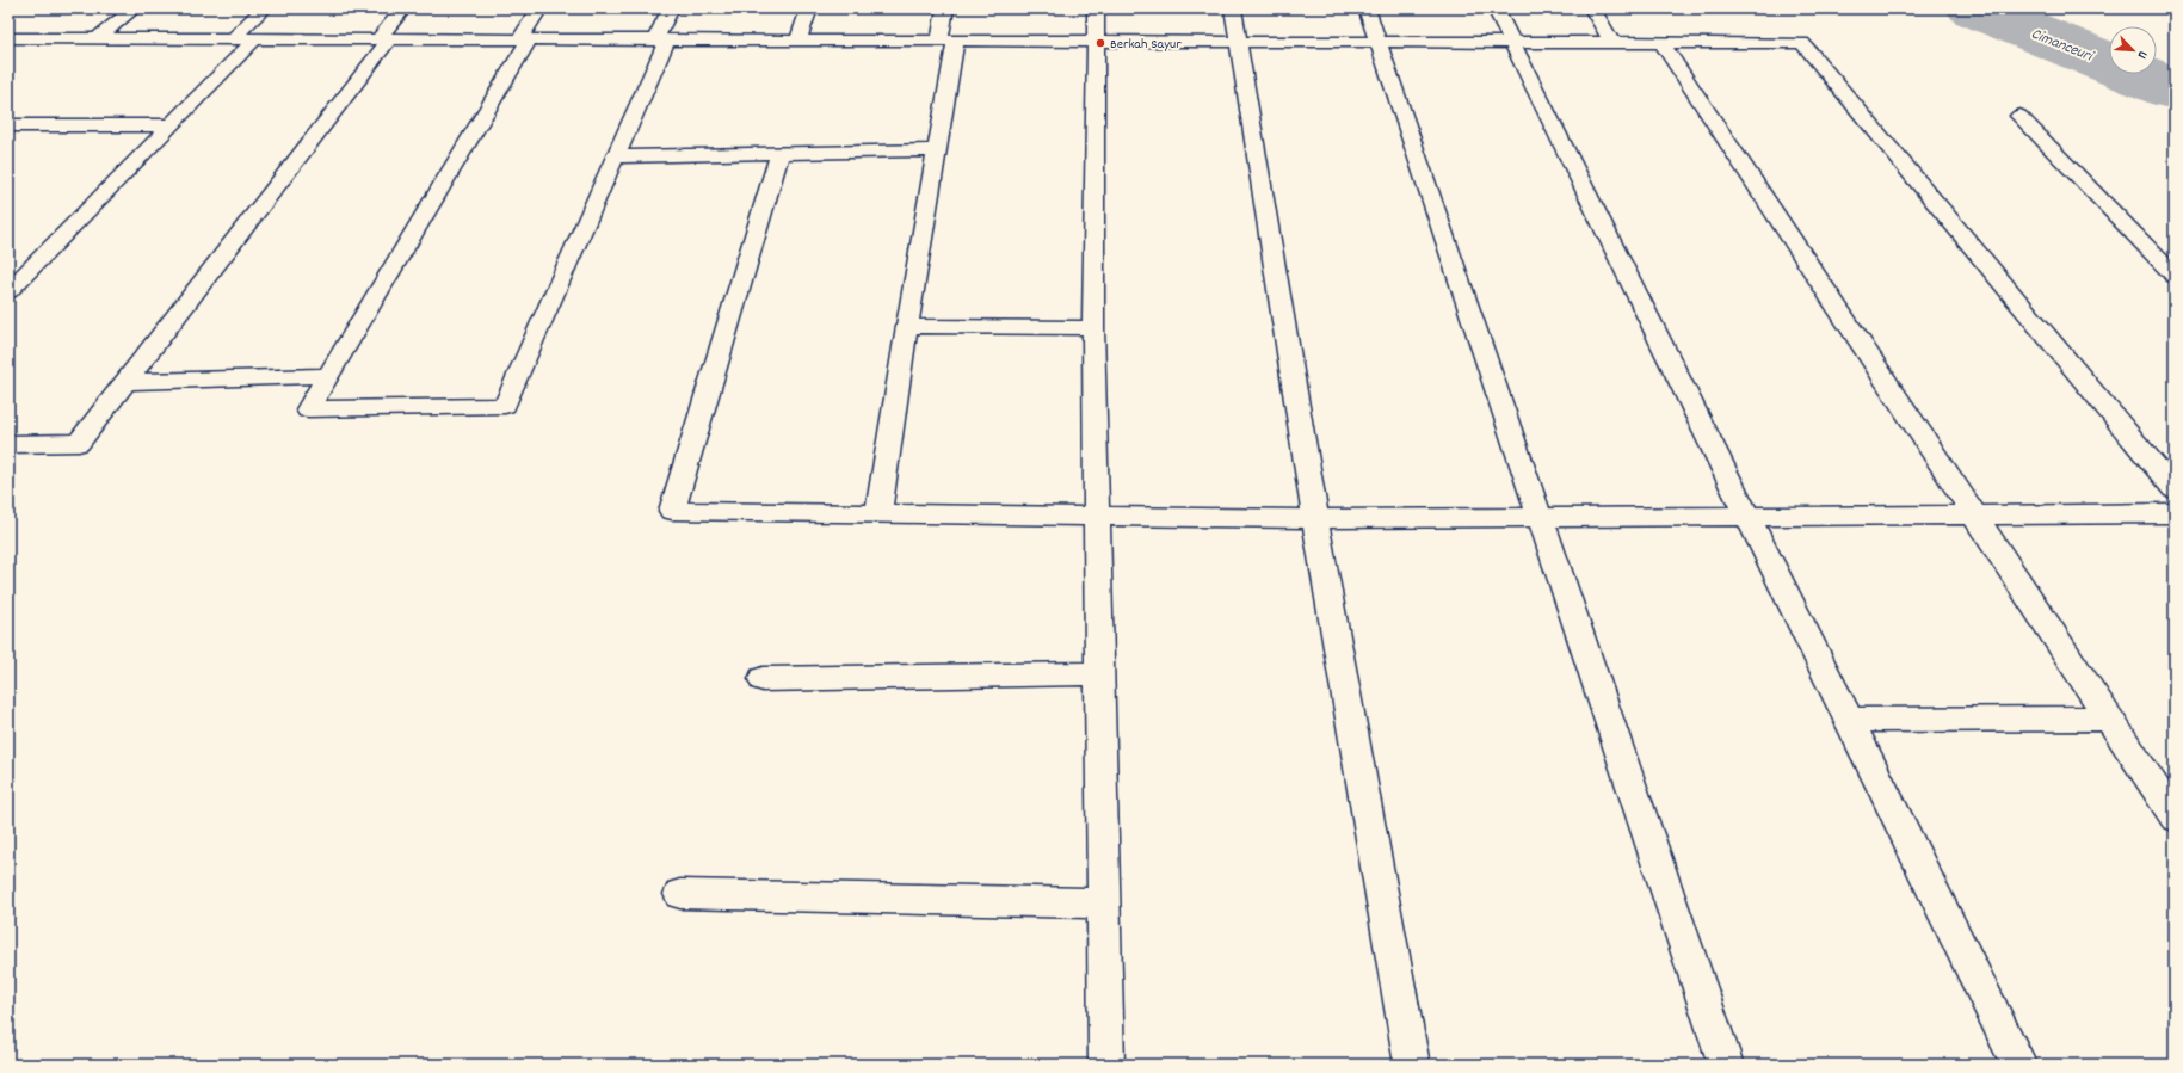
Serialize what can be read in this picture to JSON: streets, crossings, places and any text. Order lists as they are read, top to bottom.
{
  "water": ["Cimanceuri"],
  "places": ["Berkah Sayur"],
  "north": "bottom right"
}
